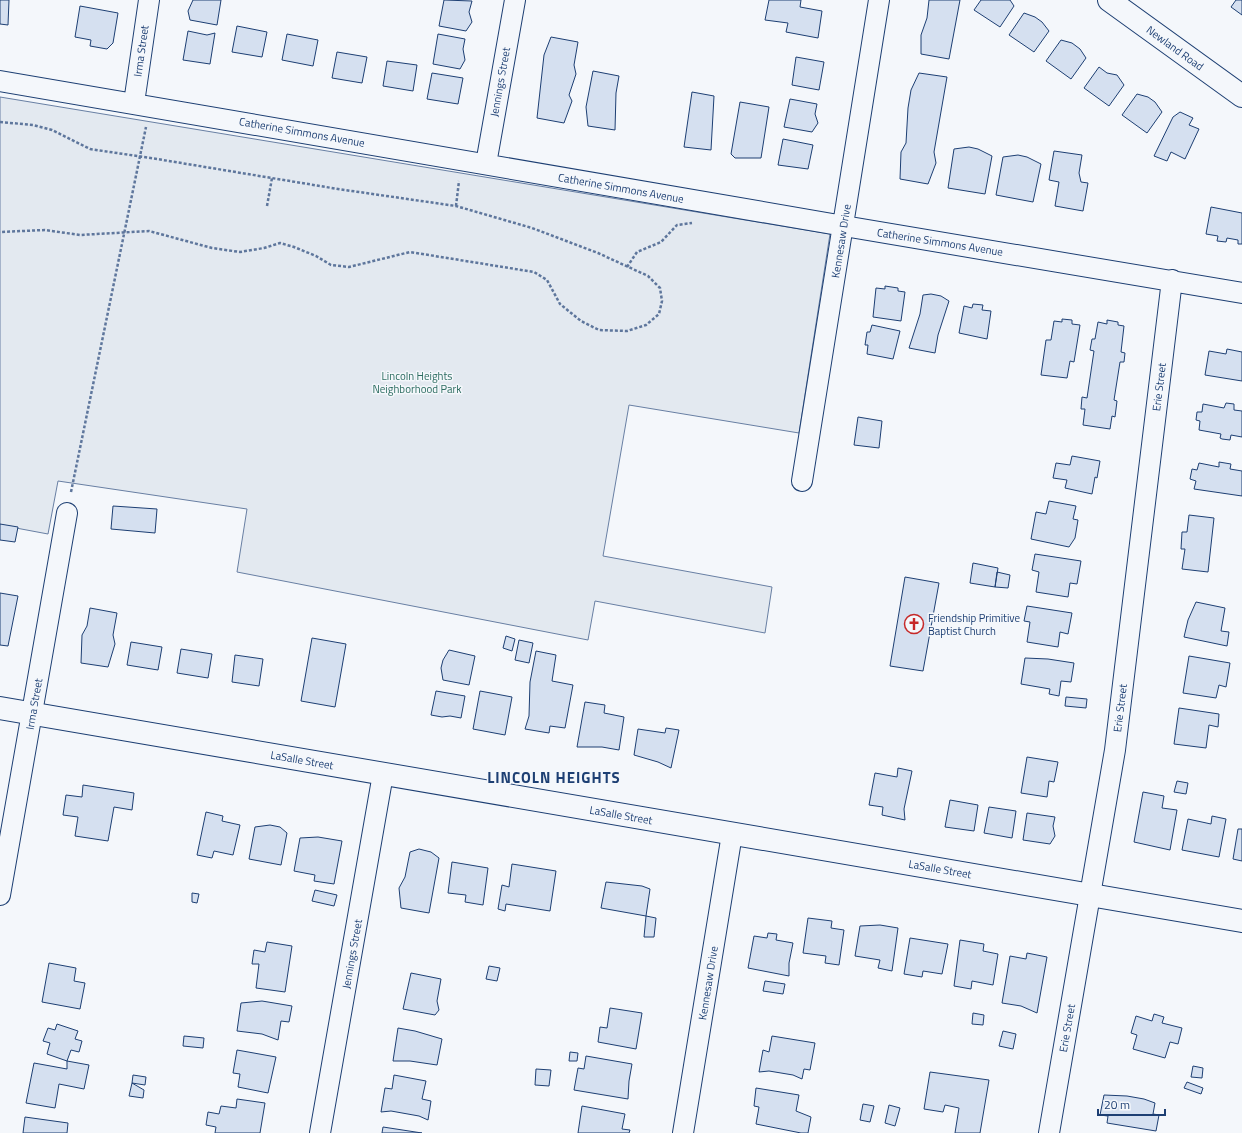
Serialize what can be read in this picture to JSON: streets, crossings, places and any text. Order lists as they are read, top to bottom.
{
  "streets": {
    "street": [
      "Newland Road",
      "Irma Street",
      "Jennings Street",
      "Catherine Simmons Avenue",
      "Kennesaw Drive",
      "Erie Street",
      "LaSalle Street"
    ]
  },
  "crossings": [
    ["Irma Street", "Catherine Simmons Avenue"],
    ["Irma Street", "LaSalle Street"],
    ["Jennings Street", "Catherine Simmons Avenue"],
    ["Jennings Street", "LaSalle Street"],
    ["Catherine Simmons Avenue", "Kennesaw Drive"],
    ["Catherine Simmons Avenue", "Erie Street"],
    ["Kennesaw Drive", "LaSalle Street"],
    ["Erie Street", "LaSalle Street"]
  ],
  "districts": ["LINCOLN HEIGHTS"],
  "parks": ["Lincoln Heights Neighborhood Park"],
  "places": {
    "church": ["Friendship Primitive Baptist Church"]
  },
  "scale_bar": "20 m"
}
